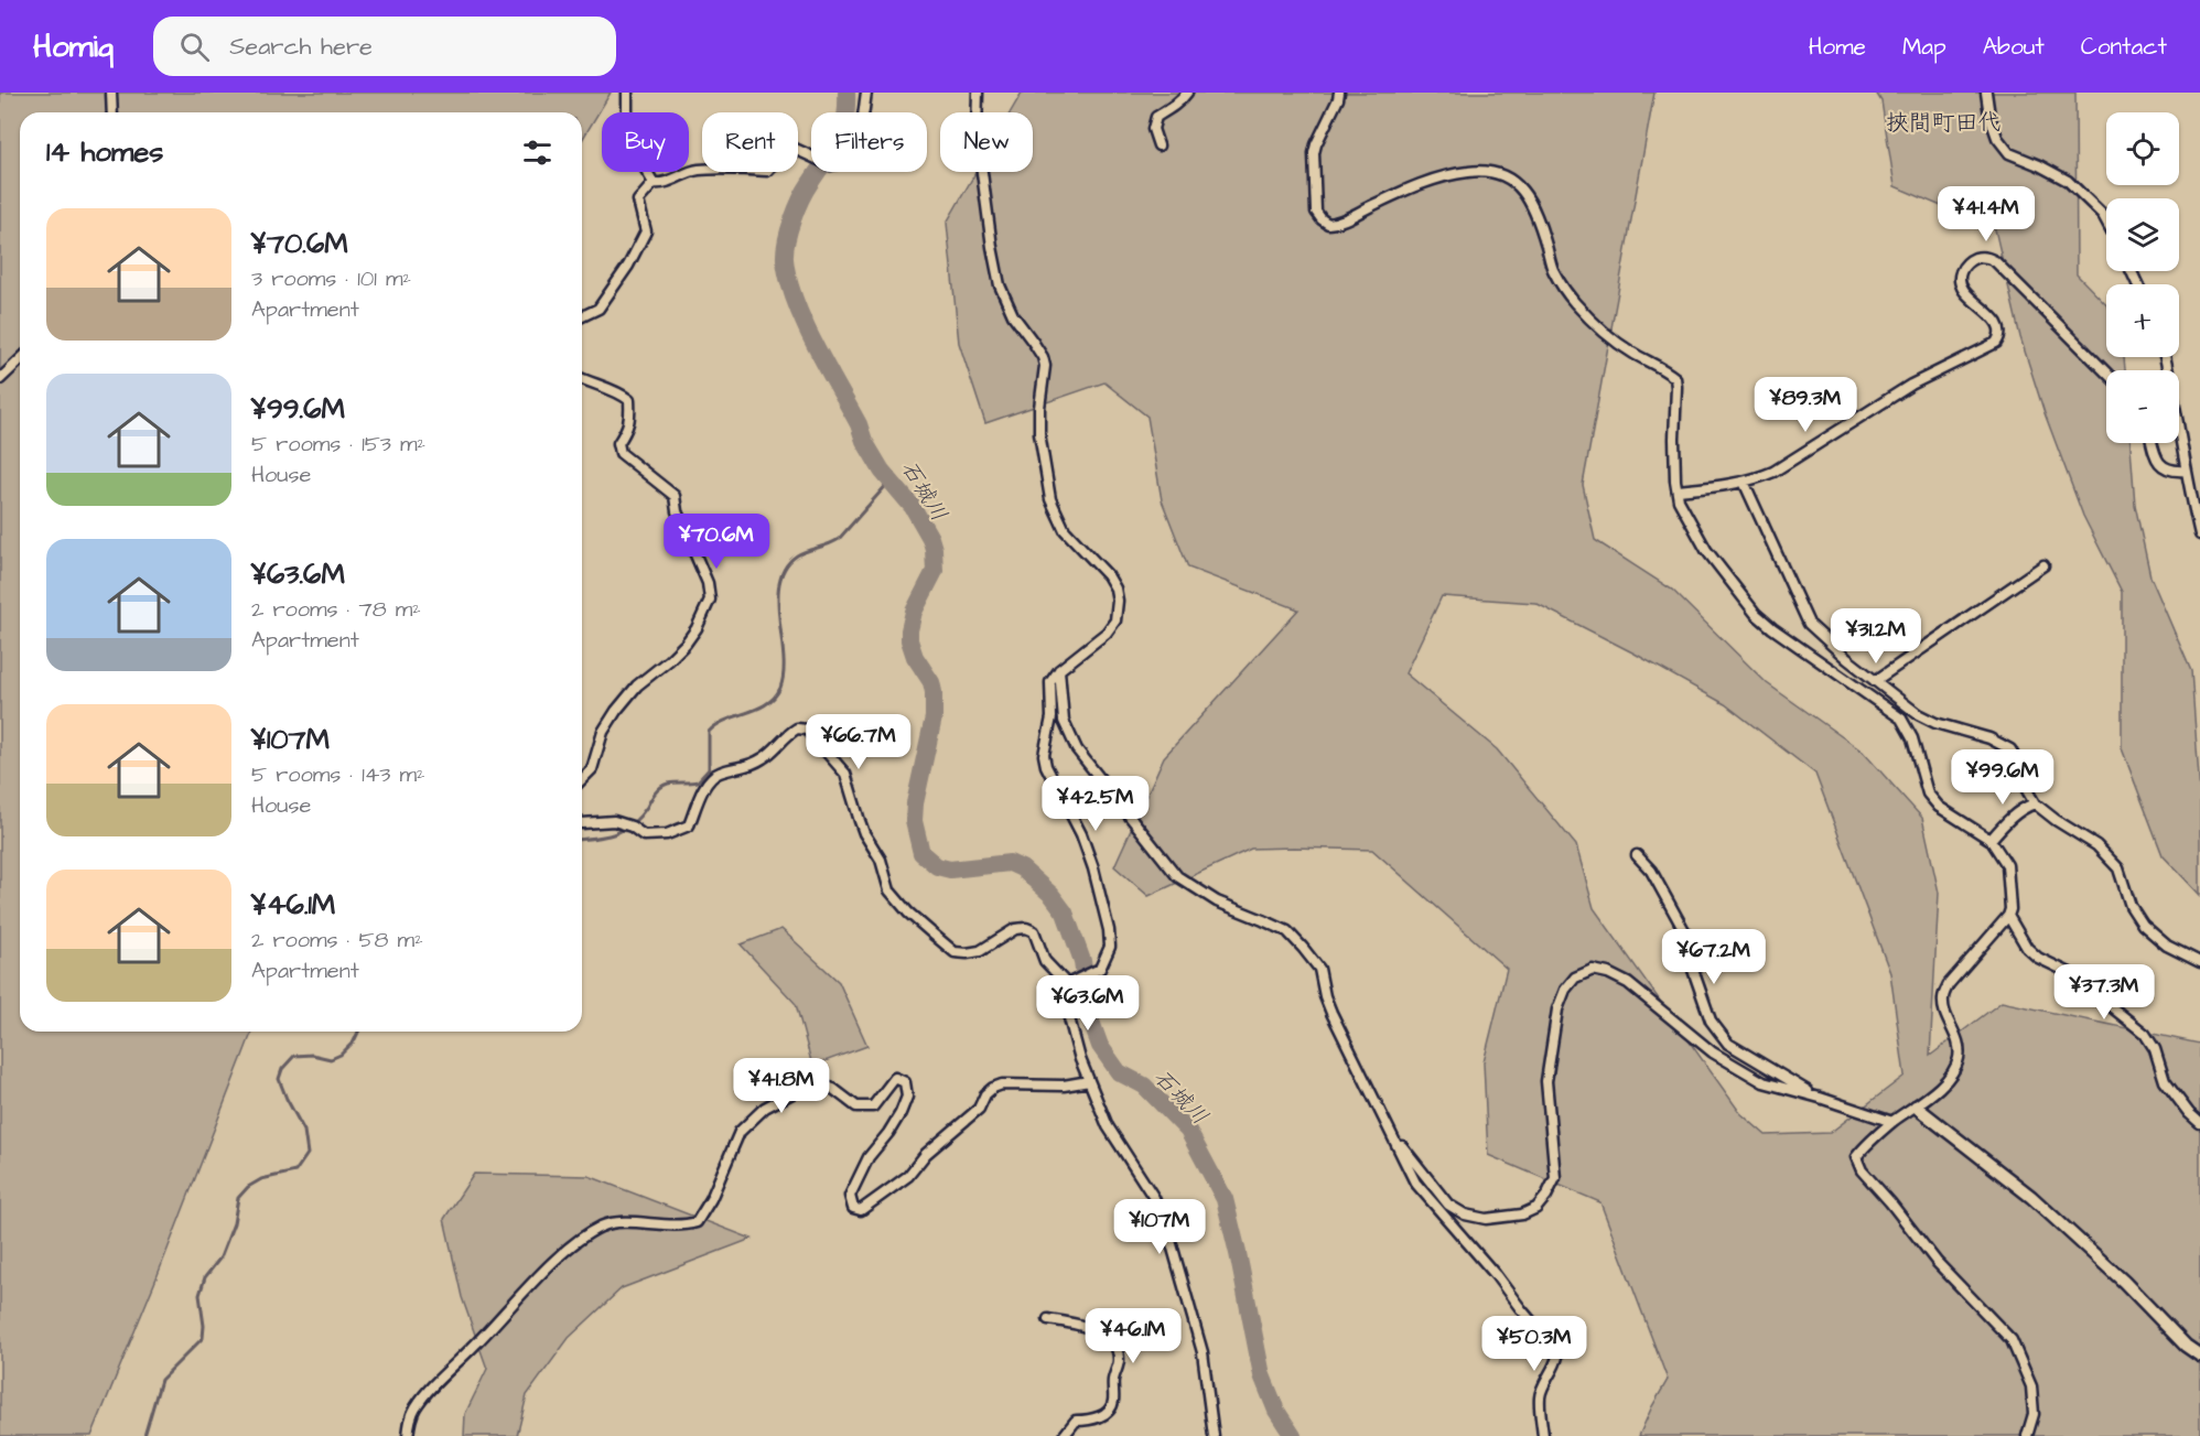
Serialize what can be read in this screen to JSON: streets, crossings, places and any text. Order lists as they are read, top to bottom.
{
  "districts": ["挾間町田代"],
  "water": ["石城川"],
  "page": {
    "header": "Homiq",
    "search": "Search here",
    "nav": [
      "Home",
      "Map",
      "About",
      "Contact"
    ],
    "map_buttons": ["+", "−"],
    "chip": [
      "Buy",
      "Rent",
      "Filters",
      "New"
    ],
    "heading": "14 homes",
    "price": [
      "¥41.4M",
      "¥89.3M",
      "¥70.6M",
      "¥31.2M",
      "¥66.7M",
      "¥99.6M",
      "¥42.5M",
      "¥67.2M",
      "¥37.3M",
      "¥63.6M",
      "¥41.8M",
      "¥107M",
      "¥46.1M",
      "¥50.3M"
    ],
    "list": [
      {
        "name": "¥70.6M",
        "note": "3 rooms · 101 m² · Apartment"
      },
      {
        "name": "¥99.6M",
        "note": "5 rooms · 153 m² · House"
      },
      {
        "name": "¥63.6M",
        "note": "2 rooms · 78 m² · Apartment"
      },
      {
        "name": "¥107M",
        "note": "5 rooms · 143 m² · House"
      },
      {
        "name": "¥46.1M",
        "note": "2 rooms · 58 m² · Apartment"
      }
    ]
  }
}
